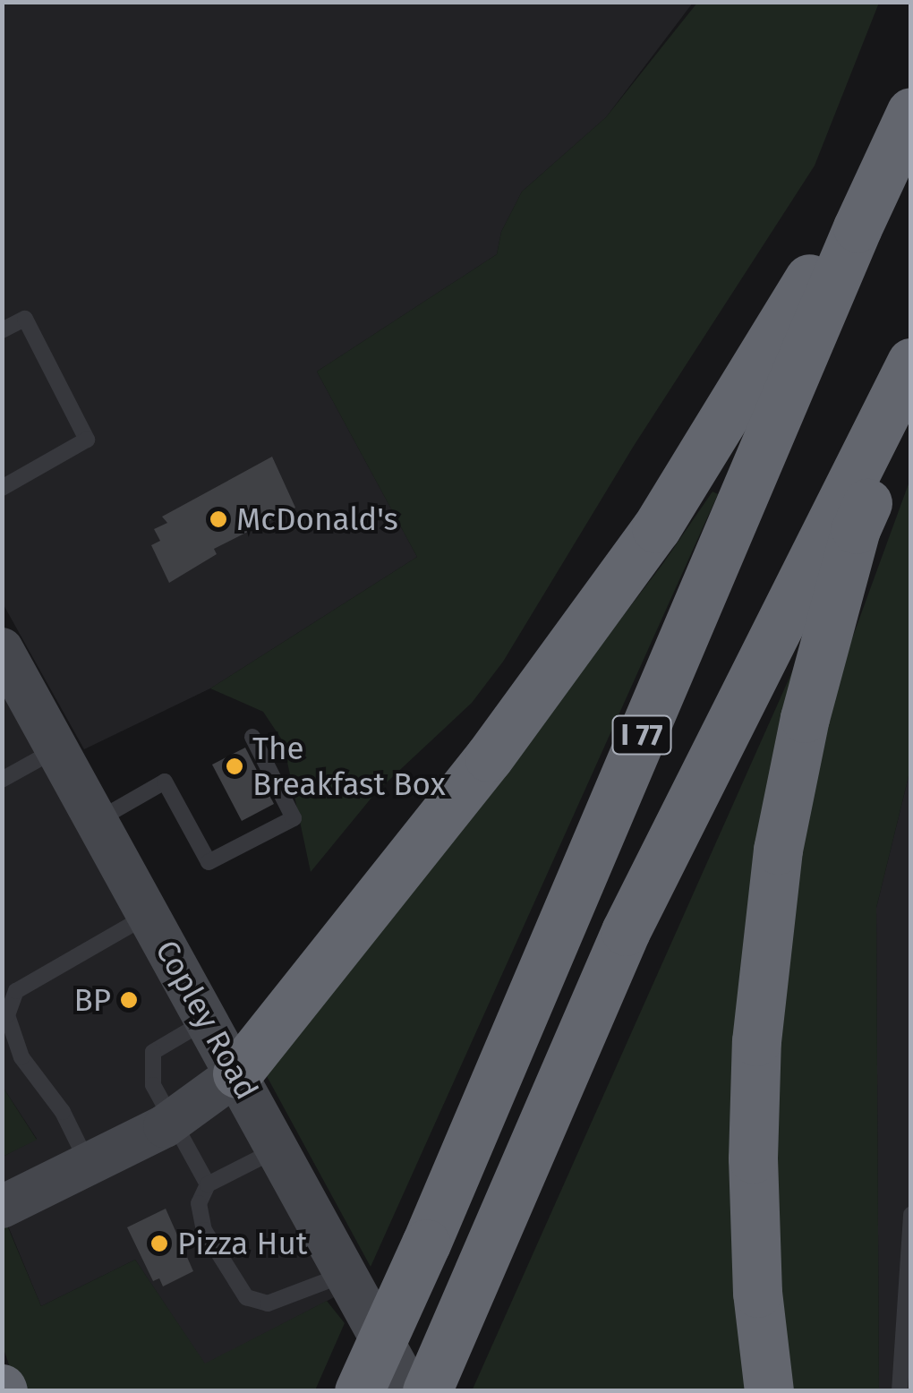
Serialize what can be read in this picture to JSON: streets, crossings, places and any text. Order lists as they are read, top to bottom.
{
  "streets": {
    "highway": ["I 77"],
    "main road": ["Copley Road"]
  },
  "places": [
    "McDonald's",
    "The Breakfast Box",
    "BP",
    "Pizza Hut"
  ]
}
